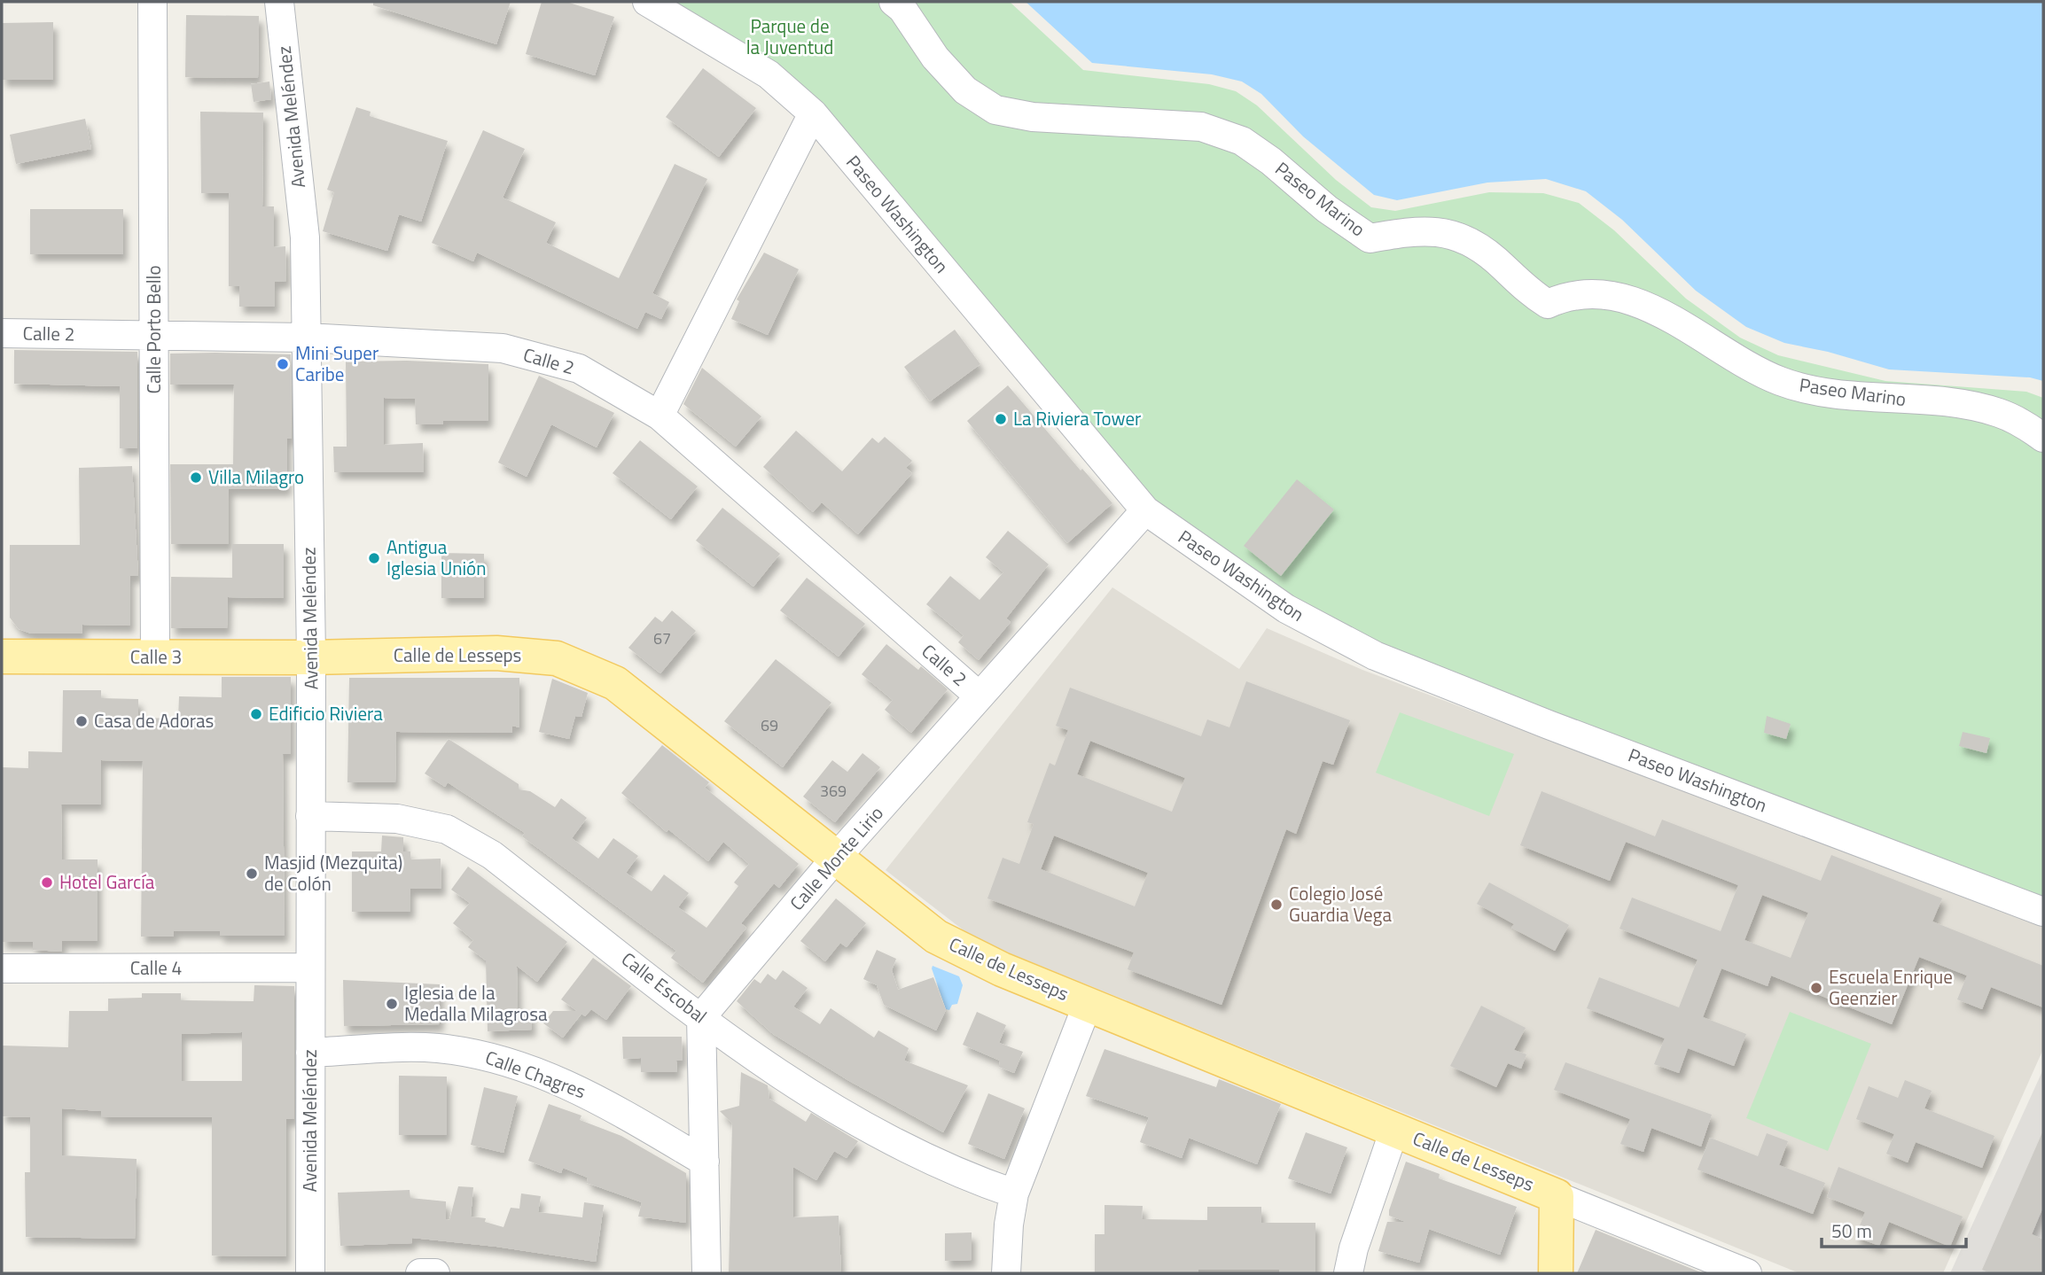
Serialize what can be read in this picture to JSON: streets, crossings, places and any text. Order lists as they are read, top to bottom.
{
  "streets": {
    "main road": ["Calle de Lesseps", "Calle 3"],
    "street": [
      "Avenida Meléndez",
      "Paseo Marino",
      "Paseo Washington",
      "Calle Porto Bello",
      "Calle 2",
      "Calle Monte Lirio",
      "Calle 4",
      "Calle Escobal",
      "Calle Chagres"
    ]
  },
  "crossings": [
    ["Avenida Meléndez", "Calle 2"],
    ["Avenida Meléndez", "Calle de Lesseps"],
    ["Avenida Meléndez", "Calle 3"],
    ["Avenida Meléndez", "Calle 4"],
    ["Avenida Meléndez", "Calle Escobal"],
    ["Avenida Meléndez", "Calle Chagres"],
    ["Paseo Washington", "Calle Monte Lirio"],
    ["Calle Porto Bello", "Calle 2"],
    ["Calle Porto Bello", "Calle 3"],
    ["Calle 2", "Calle Monte Lirio"],
    ["Calle de Lesseps", "Calle 3"],
    ["Calle de Lesseps", "Calle Monte Lirio"],
    ["Calle Monte Lirio", "Calle Escobal"]
  ],
  "parks": ["Parque de la Juventud"],
  "places": [
    "Mini Super Caribe",
    "La Riviera Tower",
    "Villa Milagro",
    "Antigua Iglesia Unión",
    "Edificio Riviera",
    "Casa de Adoras",
    "Masjid (Mezquita) de Colón",
    "Hotel García",
    "Colegio José Guardia Vega",
    "Escuela Enrique Geenzier",
    "Iglesia de la Medalla Milagrosa"
  ],
  "house_numbers": ["67", "69", "369"],
  "scale_bar": "50 m"
}
